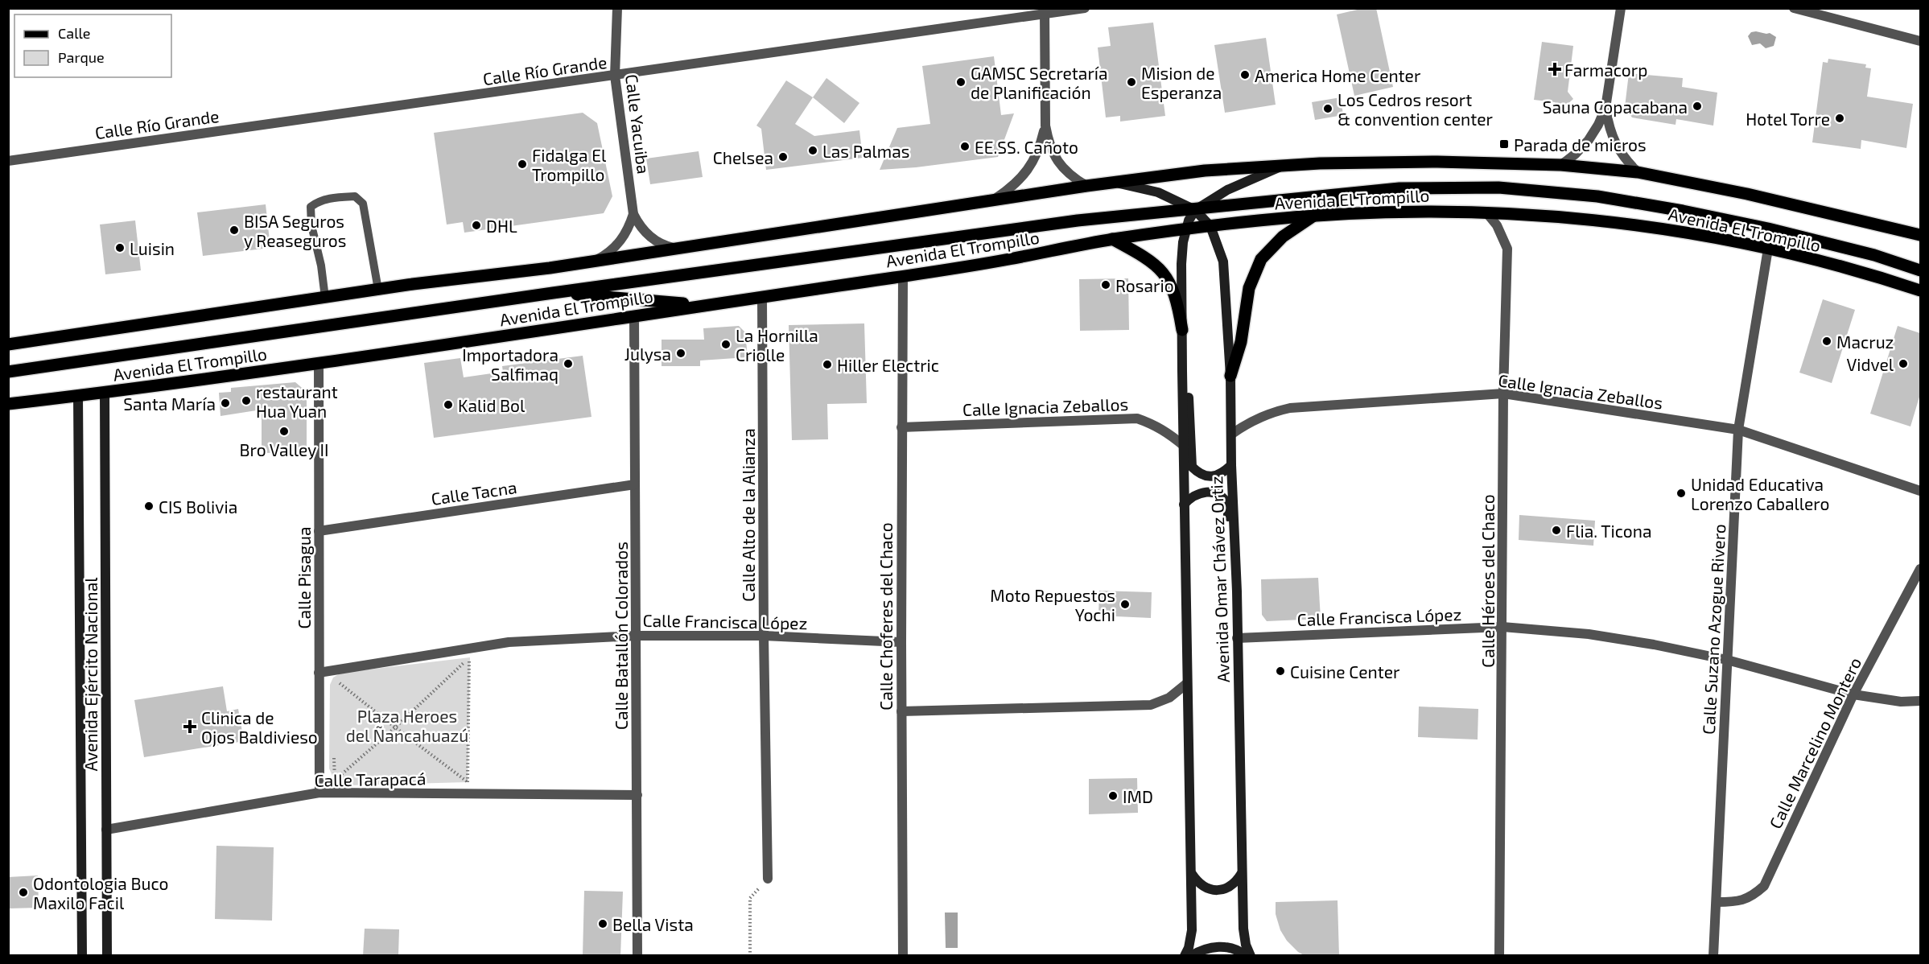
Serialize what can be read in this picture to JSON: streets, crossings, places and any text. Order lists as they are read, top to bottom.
{
  "streets": {
    "main road": ["Avenida El Trompillo", "Avenida Omar Chávez Ortiz", "Avenida Ejército Nacional"],
    "street": [
      "Calle Río Grande",
      "Calle Yacuiba",
      "Calle Ignacia Zeballos",
      "Calle Tacna",
      "Calle Alto de la Alianza",
      "Calle Pisagua",
      "Calle Héroes del Chaco",
      "Calle Choferes del Chaco",
      "Calle Francisca López",
      "Calle Suzano Azogue Rivero",
      "Calle Batallón Colorados",
      "Calle Marcelino Montero",
      "Calle Tarapacá"
    ]
  },
  "crossings": [
    ["Calle Río Grande", "Calle Yacuiba"],
    ["Calle Yacuiba", "Avenida El Trompillo"],
    ["Avenida El Trompillo", "Calle Alto de la Alianza"],
    ["Avenida El Trompillo", "Calle Pisagua"],
    ["Avenida El Trompillo", "Avenida Omar Chávez Ortiz"],
    ["Avenida El Trompillo", "Calle Héroes del Chaco"],
    ["Avenida El Trompillo", "Calle Choferes del Chaco"],
    ["Avenida El Trompillo", "Calle Suzano Azogue Rivero"],
    ["Avenida El Trompillo", "Calle Batallón Colorados"],
    ["Avenida El Trompillo", "Avenida Ejército Nacional"],
    ["Calle Ignacia Zeballos", "Avenida Omar Chávez Ortiz"],
    ["Calle Ignacia Zeballos", "Calle Héroes del Chaco"],
    ["Calle Ignacia Zeballos", "Calle Choferes del Chaco"],
    ["Calle Ignacia Zeballos", "Calle Suzano Azogue Rivero"],
    ["Calle Tacna", "Calle Pisagua"],
    ["Calle Tacna", "Calle Batallón Colorados"],
    ["Calle Alto de la Alianza", "Calle Francisca López"],
    ["Calle Pisagua", "Calle Francisca López"],
    ["Calle Pisagua", "Calle Tarapacá"],
    ["Avenida Omar Chávez Ortiz", "Calle Francisca López"],
    ["Calle Héroes del Chaco", "Calle Francisca López"],
    ["Calle Choferes del Chaco", "Calle Francisca López"],
    ["Calle Francisca López", "Calle Suzano Azogue Rivero"],
    ["Calle Francisca López", "Calle Batallón Colorados"],
    ["Calle Francisca López", "Calle Marcelino Montero"],
    ["Calle Suzano Azogue Rivero", "Calle Marcelino Montero"],
    ["Calle Batallón Colorados", "Calle Tarapacá"],
    ["Avenida Ejército Nacional", "Calle Tarapacá"]
  ],
  "parks": ["Plaza Heroes del Ñancahuazú"],
  "places": {
    "health": ["Farmacorp", "Clinica de Ojos Baldivieso"],
    "other": [
      "America Home Center",
      "GAMSC Secretaría de Planificación",
      "Mision de Esperanza",
      "Sauna Copacabana",
      "Los Cedros resort & convention center",
      "Hotel Torre",
      "EE.SS. Cañoto",
      "Las Palmas",
      "Chelsea",
      "Fidalga El Trompillo",
      "DHL",
      "BISA Seguros y Reaseguros",
      "Luisin",
      "Rosario",
      "Macruz",
      "La Hornilla Criolle",
      "Julysa",
      "Importadora Salfimaq",
      "Vidvel",
      "Hiller Electric",
      "restaurant Hua Yuan",
      "Santa María",
      "Kalid Bol",
      "Bro Valley II",
      "Unidad Educativa Lorenzo Caballero",
      "CIS Bolivia",
      "Flia. Ticona",
      "Moto Repuestos Yochi",
      "Cuisine Center",
      "IMD",
      "Odontologia Buco Maxilo Facil",
      "Bella Vista"
    ],
    "transit": ["Parada de micros"]
  },
  "legend": ["Calle", "Parque"]
}
